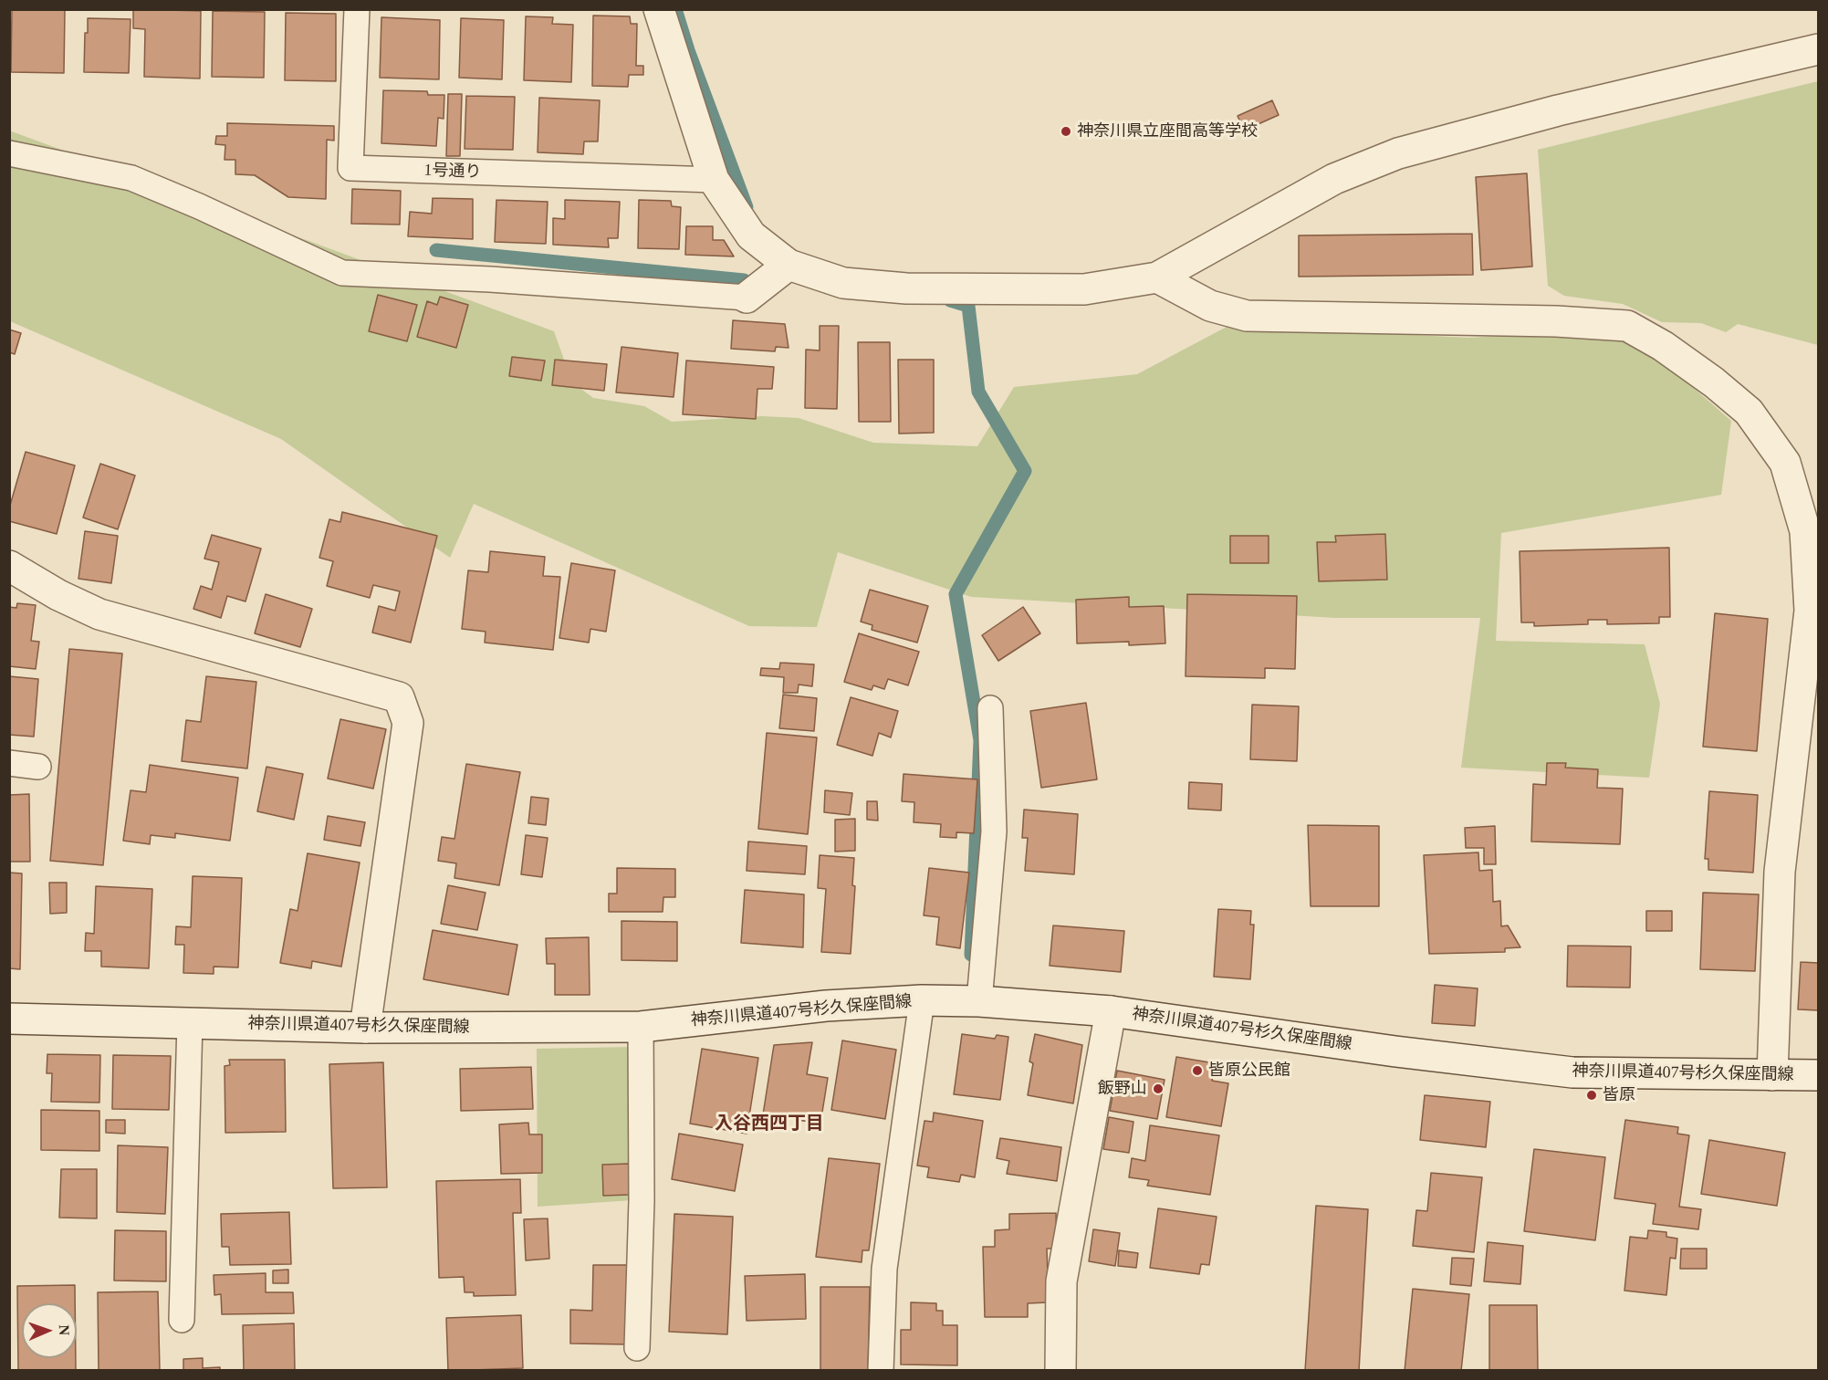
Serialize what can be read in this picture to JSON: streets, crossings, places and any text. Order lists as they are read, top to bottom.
{
  "streets": {
    "street": ["神奈川県道407号杉久保座間線"],
    "lane": ["1号通り"]
  },
  "districts": ["入谷西四丁目"],
  "places": [
    "神奈川県立座間高等学校",
    "皆原公民館",
    "飯野山",
    "皆原"
  ],
  "north": "right"
}
